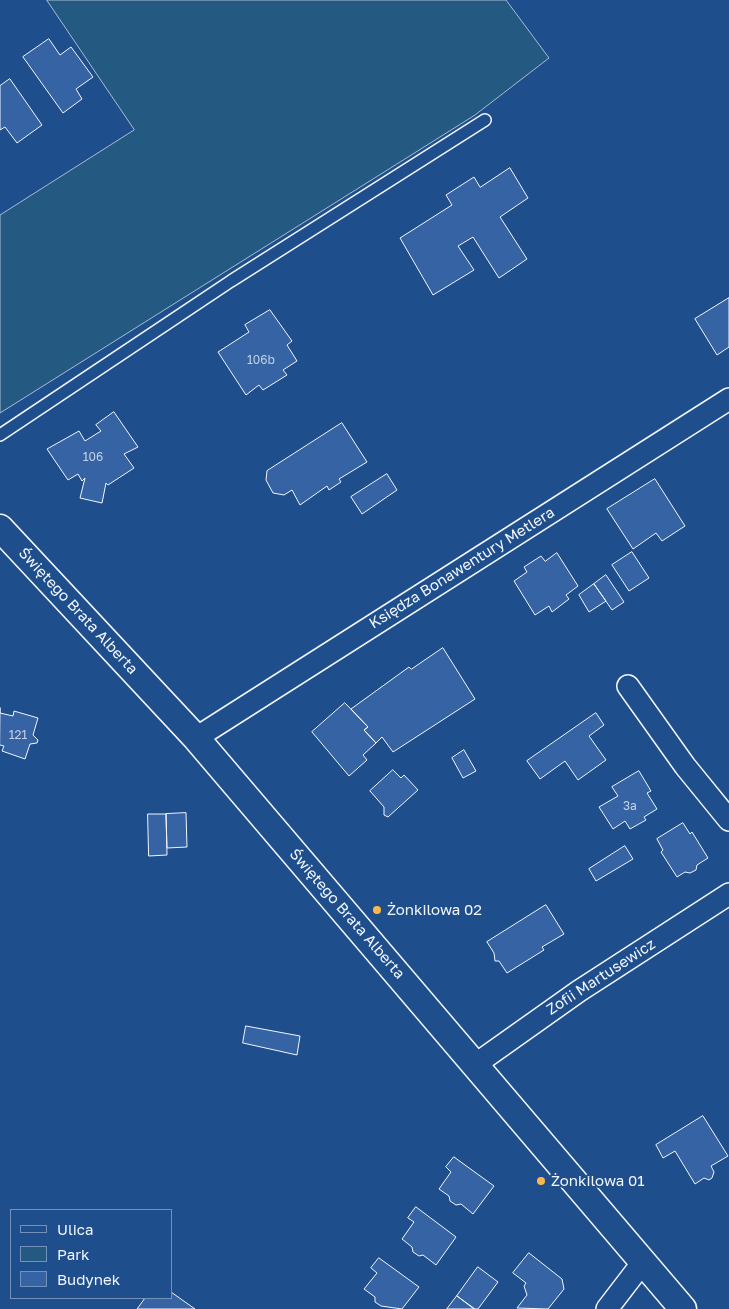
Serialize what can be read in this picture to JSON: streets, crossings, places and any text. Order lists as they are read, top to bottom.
{
  "streets": {
    "street": ["Księdza Bonawentury Metlera", "Świętego Brata Alberta", "Zofii Martusewicz"]
  },
  "crossings": [
    ["Księdza Bonawentury Metlera", "Świętego Brata Alberta"],
    ["Świętego Brata Alberta", "Zofii Martusewicz"]
  ],
  "places": ["Żonkilowa 02", "Żonkilowa 01"],
  "house_numbers": [
    "106b",
    "106",
    "121",
    "3a"
  ],
  "legend": ["Ulica", "Park", "Budynek"]
}
